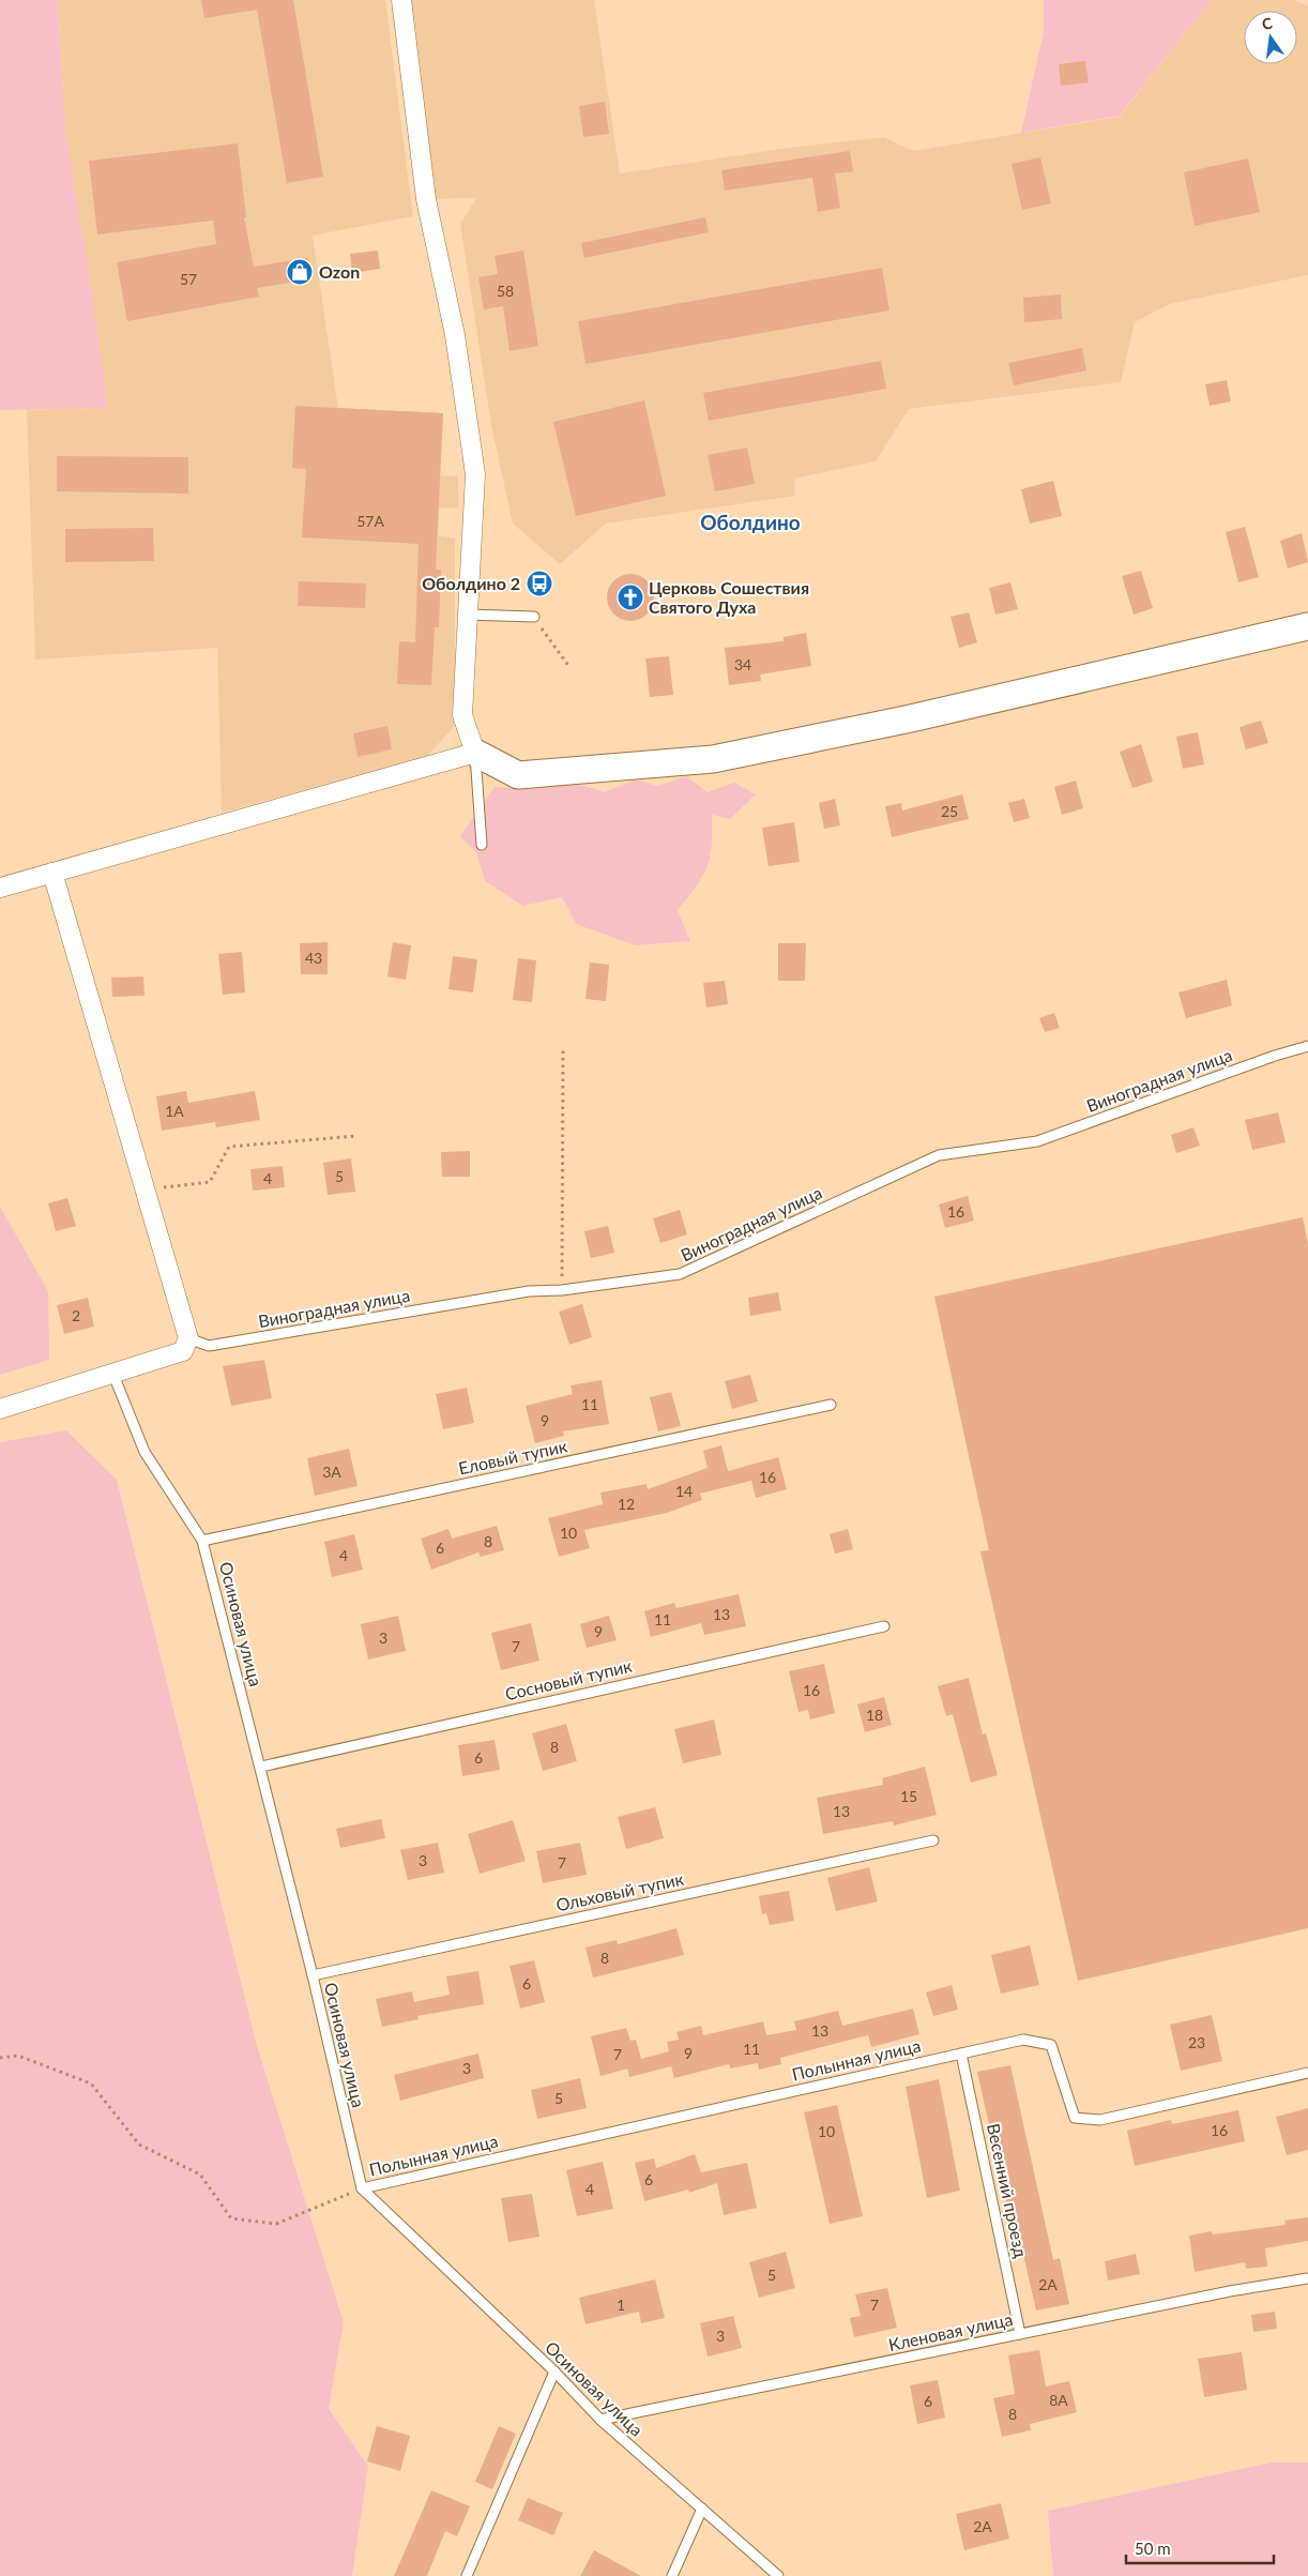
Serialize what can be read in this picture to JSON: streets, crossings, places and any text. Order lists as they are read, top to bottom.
{
  "streets": {
    "lane": [
      "Виноградная улица",
      "Еловый тупик",
      "Осиновая улица",
      "Сосновый тупик",
      "Ольховый тупик",
      "Полынная улица",
      "Весенний проезд",
      "Кленовая улица"
    ]
  },
  "crossings": [
    ["Еловый тупик", "Осиновая улица"],
    ["Осиновая улица", "Сосновый тупик"],
    ["Осиновая улица", "Ольховый тупик"],
    ["Осиновая улица", "Полынная улица"],
    ["Осиновая улица", "Кленовая улица"],
    ["Полынная улица", "Весенний проезд"],
    ["Весенний проезд", "Кленовая улица"]
  ],
  "districts": ["Оболдино"],
  "places": {
    "shop": ["Ozon"],
    "bus stop": ["Оболдино 2"],
    "church": ["Церковь Сошествия Святого Духа"]
  },
  "house_numbers": [
    "57",
    "58",
    "57А",
    "34",
    "25",
    "43",
    "1А",
    "5",
    "4",
    "16",
    "2",
    "11",
    "9",
    "3А",
    "16",
    "14",
    "12",
    "10",
    "8",
    "6",
    "4",
    "13",
    "11",
    "9",
    "3",
    "7",
    "16",
    "18",
    "8",
    "6",
    "15",
    "13",
    "3",
    "7",
    "8",
    "6",
    "13",
    "23",
    "11",
    "9",
    "7",
    "3",
    "5",
    "16",
    "10",
    "6",
    "4",
    "5",
    "2А",
    "1",
    "7",
    "3",
    "8А",
    "6",
    "8",
    "2А"
  ],
  "scale_bar": "50 m",
  "north": "top"
}
